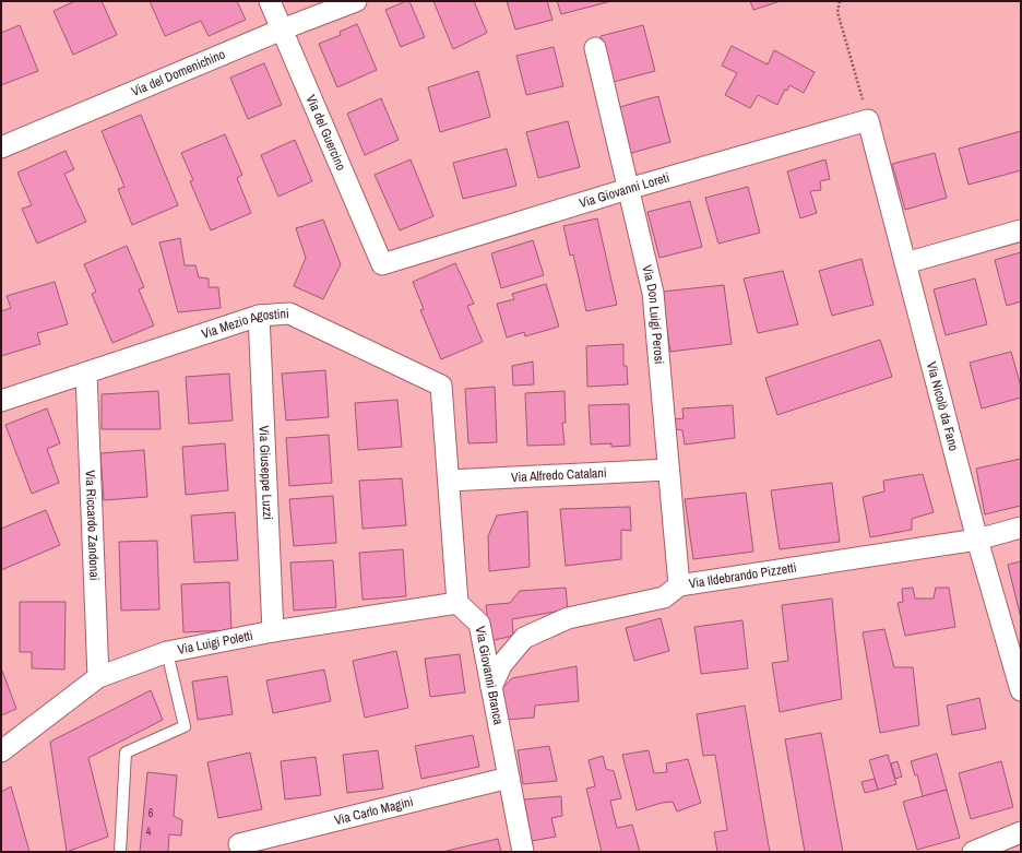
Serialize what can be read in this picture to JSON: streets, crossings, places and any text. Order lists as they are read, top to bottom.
{
  "streets": {
    "street": [
      "Via del Domenichino",
      "Via del Guercino",
      "Via Giovanni Loreti",
      "Via Don Luigi Perosi",
      "Via Mezio Agostini",
      "Via Nicolò da Fano",
      "Via Giuseppe Luzzi",
      "Via Alfredo Catalani",
      "Via Riccardo Zandonai",
      "Via Ildebrando Pizzetti",
      "Via Luigi Poletti",
      "Via Giovanni Branca",
      "Via Carlo Magini"
    ]
  },
  "crossings": [
    ["Via del Domenichino", "Via del Guercino"],
    ["Via del Guercino", "Via Giovanni Loreti"],
    ["Via Giovanni Loreti", "Via Don Luigi Perosi"],
    ["Via Giovanni Loreti", "Via Nicolò da Fano"],
    ["Via Don Luigi Perosi", "Via Alfredo Catalani"],
    ["Via Don Luigi Perosi", "Via Ildebrando Pizzetti"],
    ["Via Mezio Agostini", "Via Giuseppe Luzzi"],
    ["Via Mezio Agostini", "Via Alfredo Catalani"],
    ["Via Mezio Agostini", "Via Riccardo Zandonai"],
    ["Via Nicolò da Fano", "Via Ildebrando Pizzetti"],
    ["Via Giuseppe Luzzi", "Via Luigi Poletti"],
    ["Via Riccardo Zandonai", "Via Luigi Poletti"],
    ["Via Ildebrando Pizzetti", "Via Giovanni Branca"],
    ["Via Luigi Poletti", "Via Giovanni Branca"],
    ["Via Giovanni Branca", "Via Carlo Magini"]
  ],
  "house_numbers": ["6", "4"]
}
